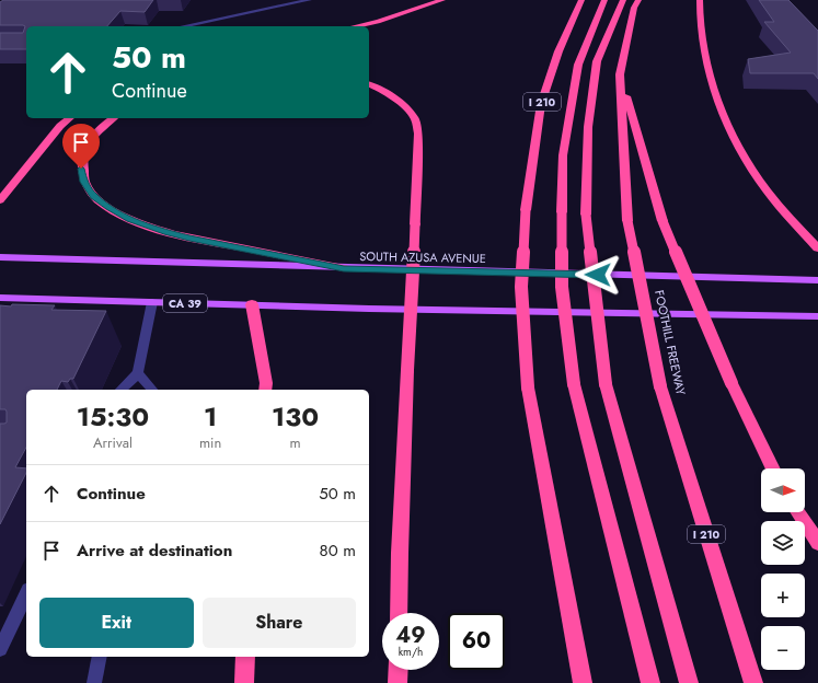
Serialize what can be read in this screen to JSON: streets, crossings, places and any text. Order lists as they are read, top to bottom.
{
  "streets": {
    "highway": ["I 210", "FOOTHILL FREEWAY"],
    "main road": ["SOUTH AZUSA AVENUE", "CA 39"]
  },
  "north": "right",
  "page": {
    "turn": ["50 m", "Continue"],
    "eta": [
      "15:30",
      "Arrival",
      "1",
      "min",
      "130",
      "m"
    ],
    "list": [
      {
        "name": "Continue",
        "value": "50 m"
      },
      {
        "name": "Arrive at destination",
        "value": "80 m"
      }
    ],
    "map_buttons": ["+", "−"],
    "buttons": ["Exit", "Share"],
    "speed": "49 km/h",
    "limit": "60"
  }
}
